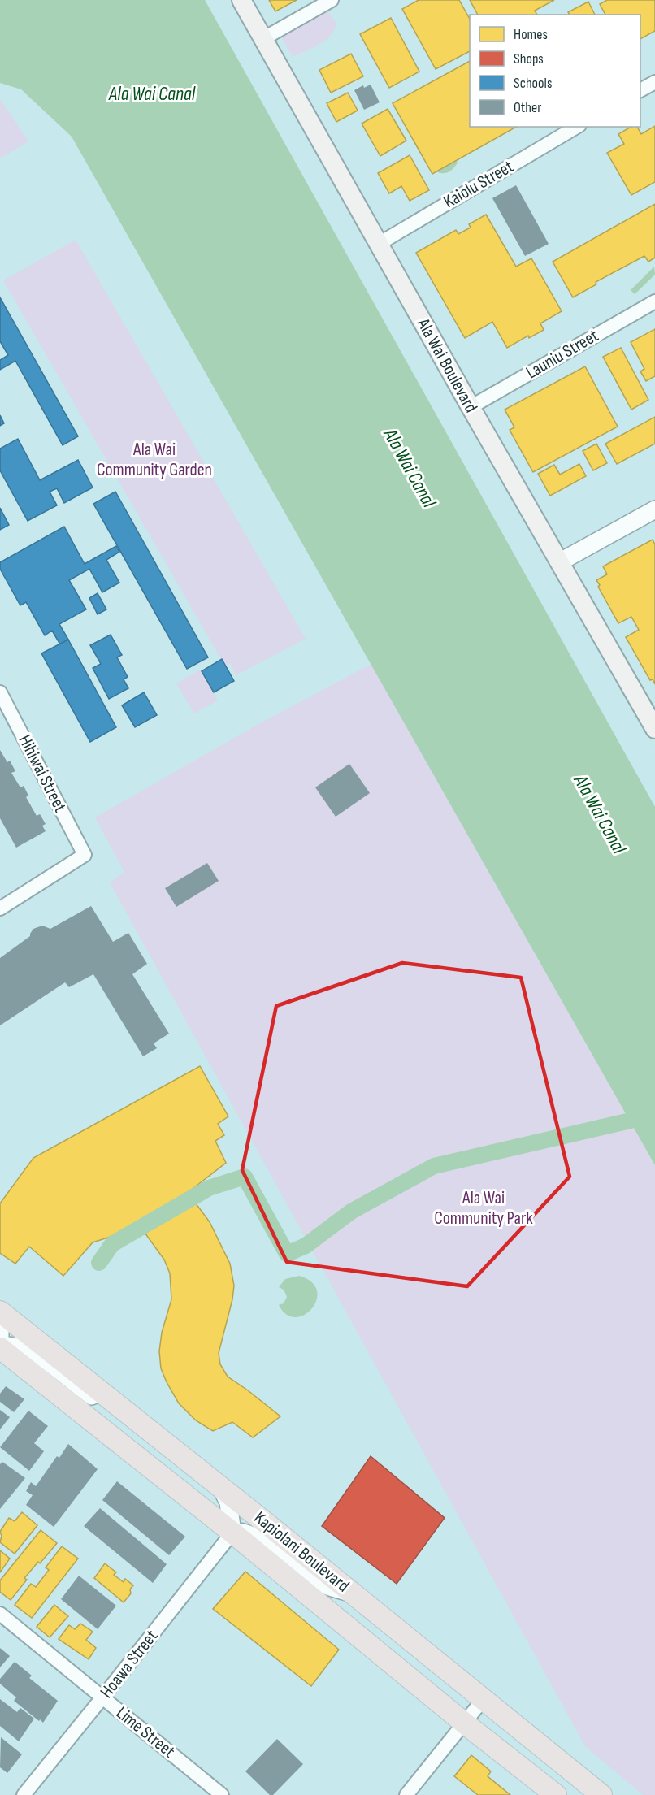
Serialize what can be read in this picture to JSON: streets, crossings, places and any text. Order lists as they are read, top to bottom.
{
  "streets": {
    "main road": ["Ala Wai Boulevard", "Kapiolani Boulevard"],
    "street": [
      "Kaiolu Street",
      "Launiu Street",
      "Hihiwai Street",
      "Hoawa Street",
      "Lime Street"
    ]
  },
  "crossings": [
    ["Kaiolu Street", "Ala Wai Boulevard"],
    ["Launiu Street", "Ala Wai Boulevard"],
    ["Kapiolani Boulevard", "Hoawa Street"],
    ["Hoawa Street", "Lime Street"]
  ],
  "water": ["Ala Wai Canal"],
  "parks": ["Ala Wai Community Garden", "Ala Wai Community Park"],
  "legend": [
    "Homes",
    "Shops",
    "Schools",
    "Other"
  ]
}
